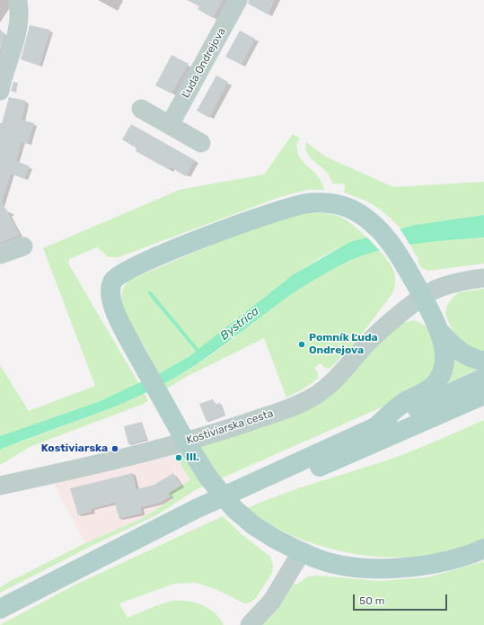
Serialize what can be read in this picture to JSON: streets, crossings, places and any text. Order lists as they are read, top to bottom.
{
  "streets": {
    "street": ["Ľuda Ondrejova", "Kostiviarska cesta"]
  },
  "water": ["Bystrica"],
  "places": ["Pomník Ľuda Ondrejova", "Kostiviarska", "III."],
  "scale_bar": "50 m"
}
